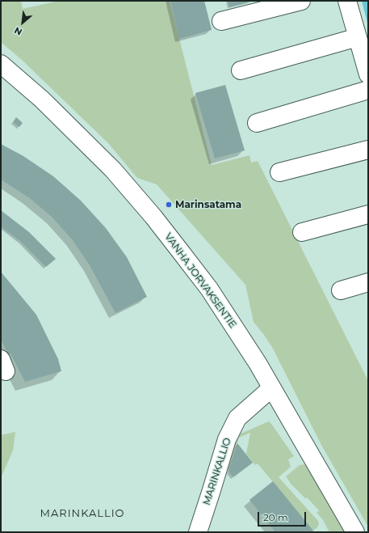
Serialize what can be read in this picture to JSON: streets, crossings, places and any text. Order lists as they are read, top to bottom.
{
  "streets": {
    "main road": ["VANHA JORVAKSENTIE", "MARINKALLIO"]
  },
  "crossings": [
    ["VANHA JORVAKSENTIE", "MARINKALLIO"]
  ],
  "districts": ["MARINKALLIO"],
  "places": ["Marinsatama"],
  "scale_bar": "20 m",
  "north": "bottom left"
}
